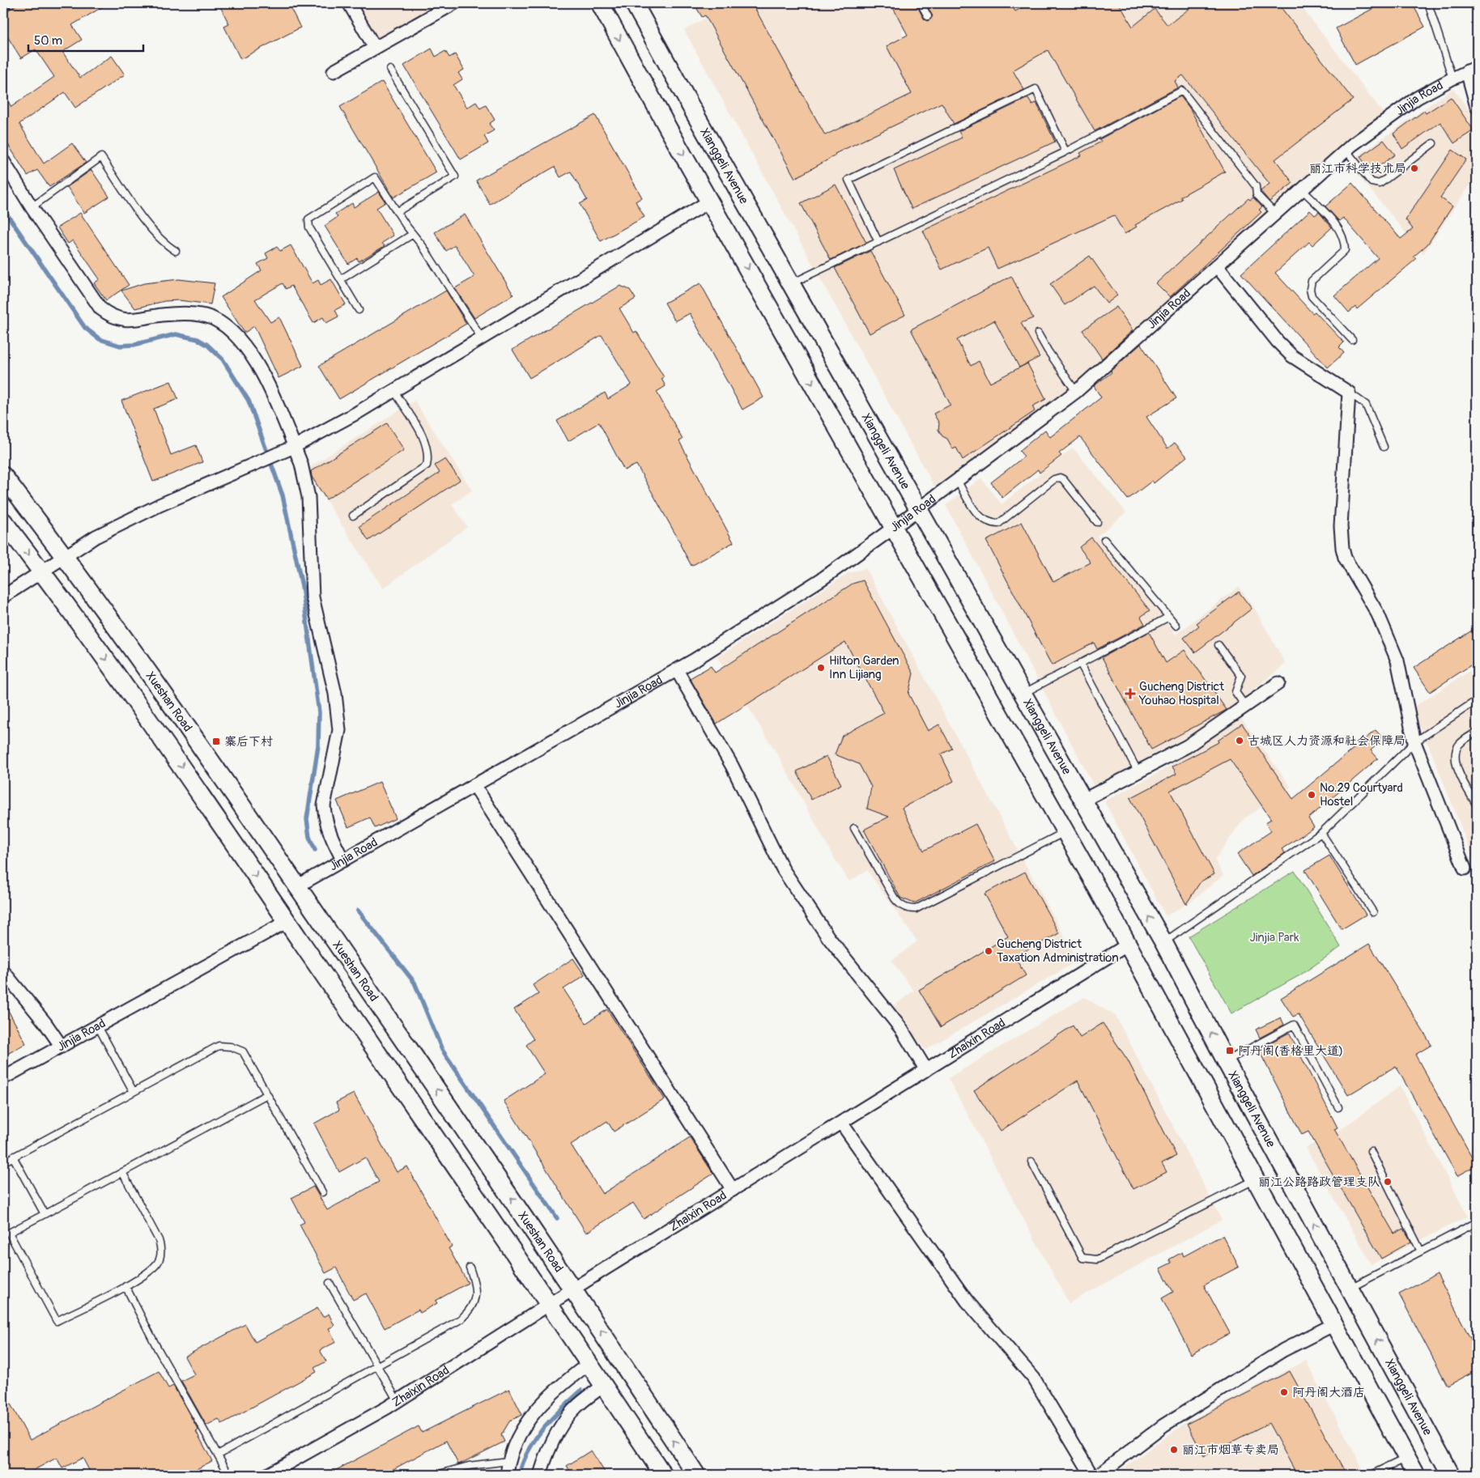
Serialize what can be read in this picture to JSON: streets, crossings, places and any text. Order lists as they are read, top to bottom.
{
  "streets": {
    "main road": ["Xianggeli Avenue", "Xueshan Road"],
    "street": ["Jinjia Road", "Zhaixin Road"]
  },
  "crossings": [
    ["Jinjia Road", "Xianggeli Avenue"],
    ["Jinjia Road", "Xueshan Road"],
    ["Xueshan Road", "Zhaixin Road"]
  ],
  "parks": ["Jinjia Park"],
  "places": {
    "other": [
      "丽江市科学技术局",
      "Hilton Garden Inn Lijiang",
      "古城区人力资源和社会保障局",
      "No.29 Courtyard Hostel",
      "Gucheng District Taxation Administration",
      "丽江公路路政管理支队",
      "阿丹阁大酒店",
      "丽江市烟草专卖局"
    ],
    "health": ["Gucheng District Youhao Hospital"],
    "transit": ["寨后下村", "阿丹阁(香格里大道)"]
  },
  "scale_bar": "50 m"
}
